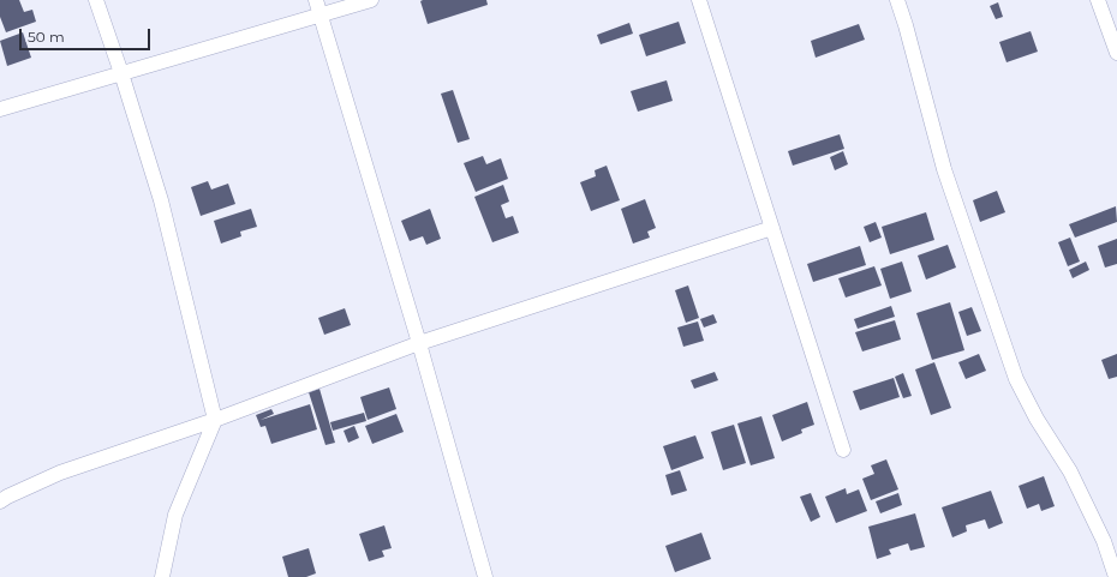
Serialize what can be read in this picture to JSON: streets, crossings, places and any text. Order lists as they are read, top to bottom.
{
  "scale_bar": "50 m"
}
